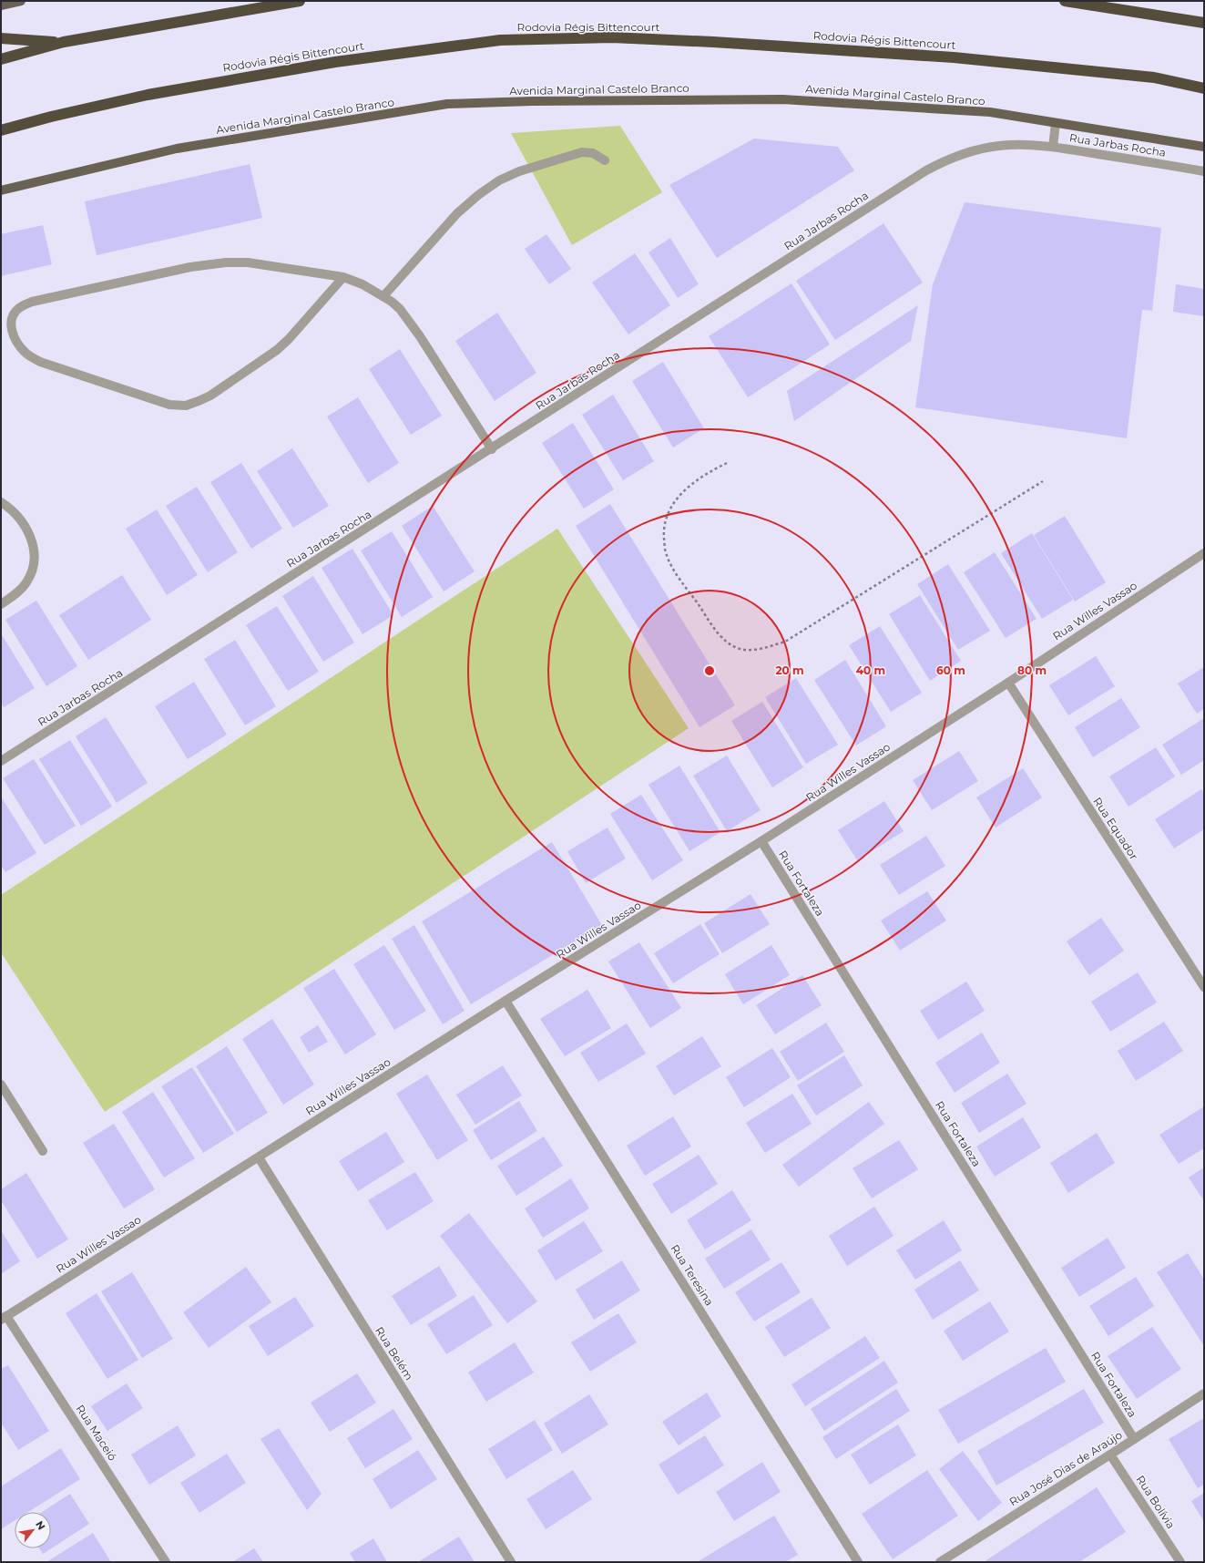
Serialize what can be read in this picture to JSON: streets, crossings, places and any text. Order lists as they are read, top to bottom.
{
  "streets": {
    "highway": ["Rodovia Régis Bittencourt"],
    "main road": ["Avenida Marginal Castelo Branco"],
    "street": [
      "Rua Jarbas Rocha",
      "Rua Willes Vassao",
      "Rua Equador",
      "Rua Fortaleza",
      "Rua Teresina",
      "Rua Belém",
      "Rua Maceió",
      "Rua José Dias de Araújo",
      "Rua Bolívia"
    ]
  },
  "crossings": [
    ["Rua Willes Vassao", "Rua Equador"],
    ["Rua Willes Vassao", "Rua Fortaleza"],
    ["Rua Willes Vassao", "Rua Teresina"],
    ["Rua Willes Vassao", "Rua Belém"],
    ["Rua Willes Vassao", "Rua Maceió"],
    ["Rua Fortaleza", "Rua José Dias de Araújo"],
    ["Rua José Dias de Araújo", "Rua Bolívia"]
  ],
  "north": "top right",
  "rings": [
    "20 m",
    "40 m",
    "60 m",
    "80 m"
  ]
}
